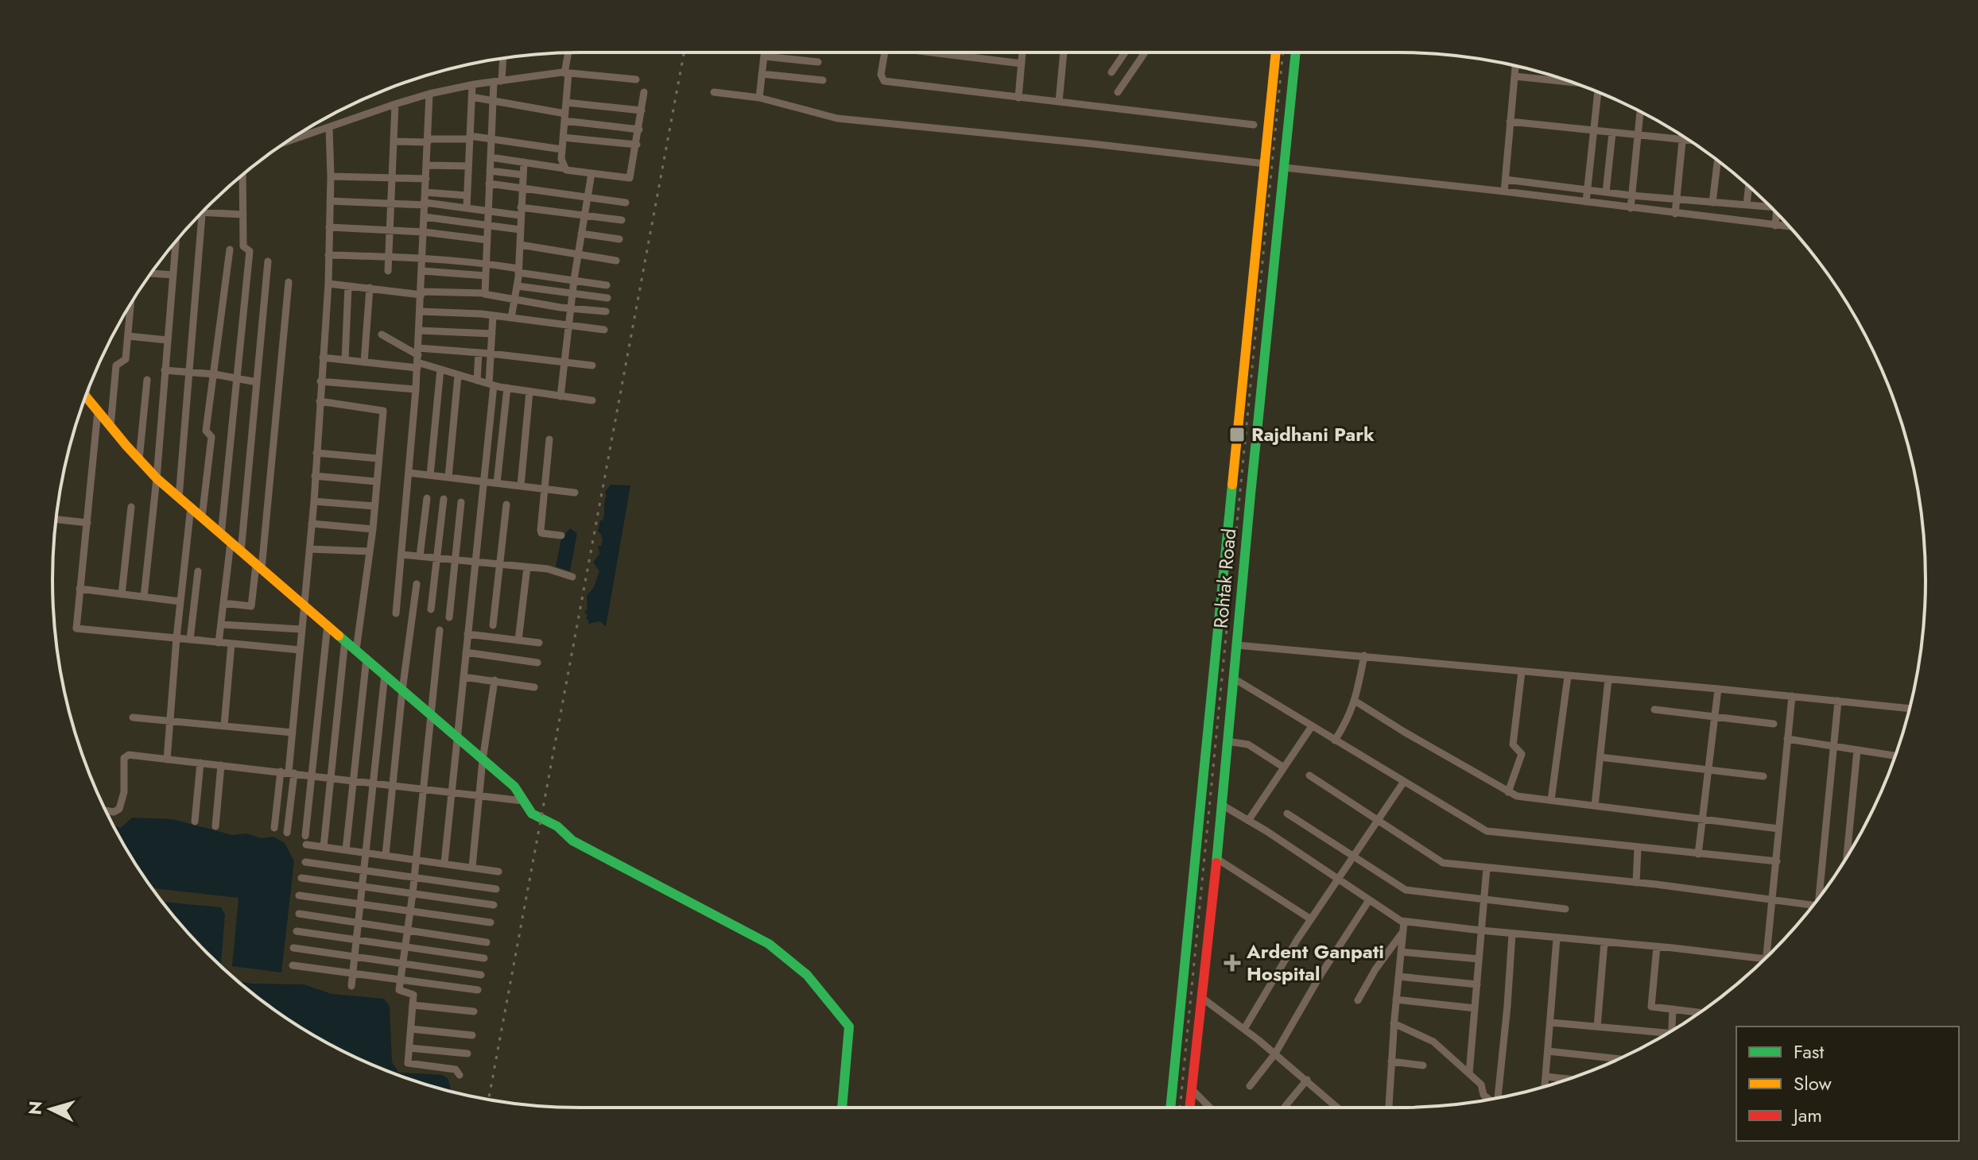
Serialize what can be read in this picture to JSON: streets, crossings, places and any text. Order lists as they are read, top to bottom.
{
  "streets": {
    "main road": ["Rohtak Road"]
  },
  "places": {
    "transit": ["Rajdhani Park"],
    "health": ["Ardent Ganpati Hospital"]
  },
  "legend": ["Fast", "Slow", "Jam"],
  "north": "left"
}
